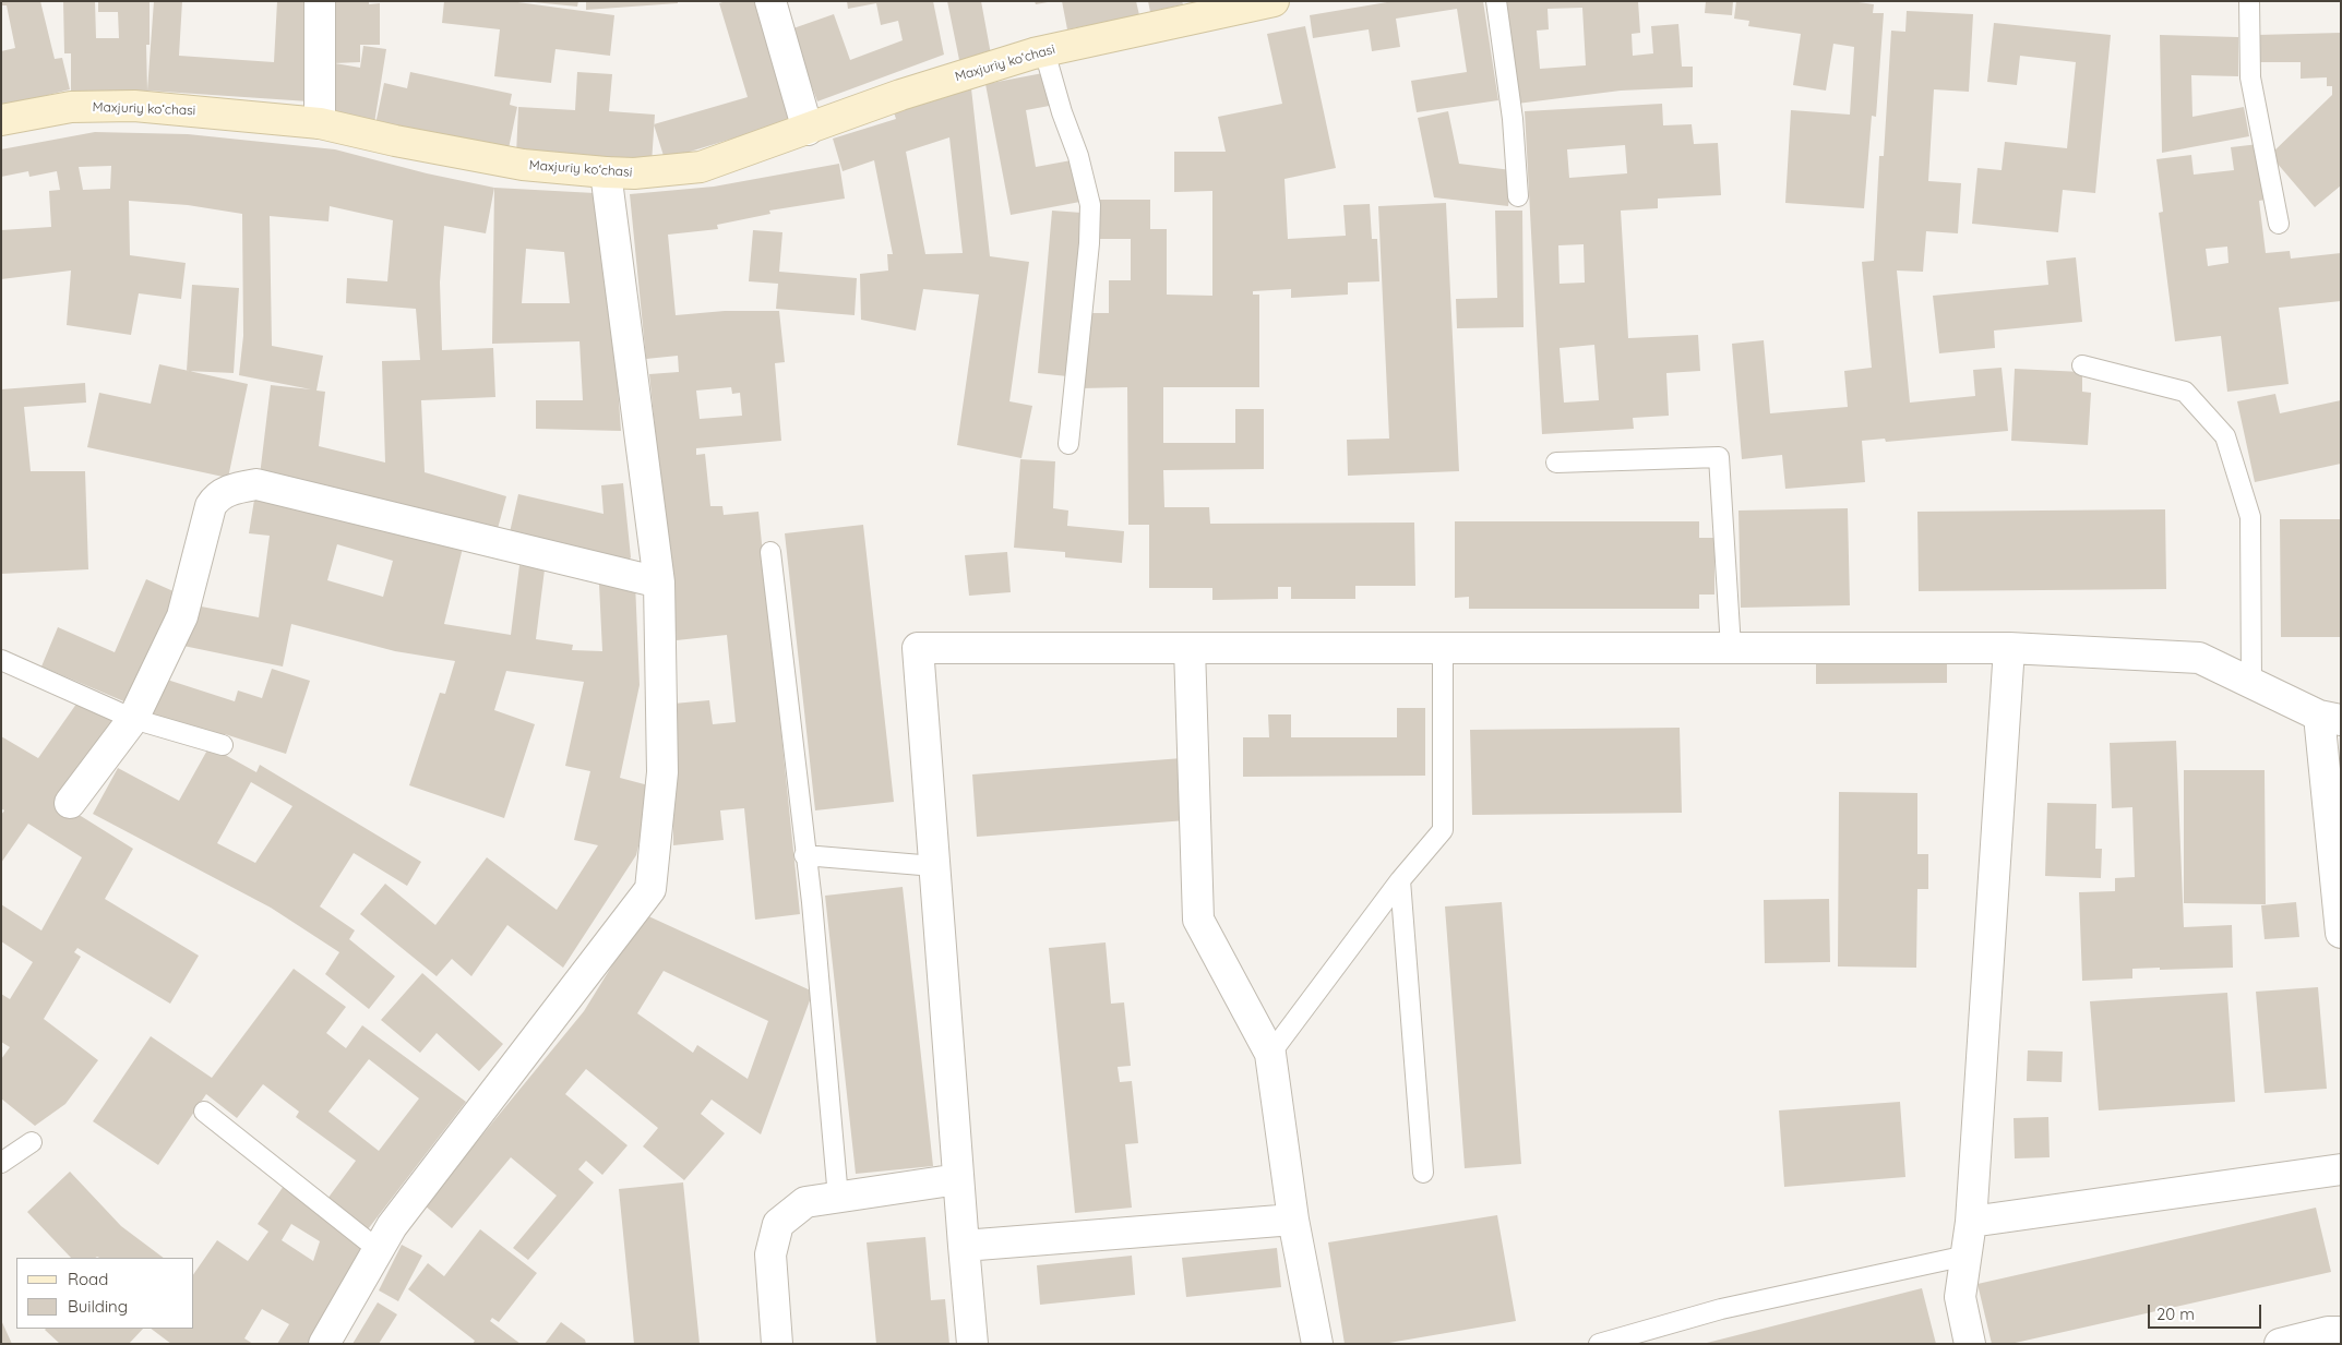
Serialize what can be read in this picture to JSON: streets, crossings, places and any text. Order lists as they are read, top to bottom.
{
  "streets": {
    "street": ["Maxjuriy koʻchasi"]
  },
  "legend": ["Road", "Building"],
  "scale_bar": "20 m"
}
